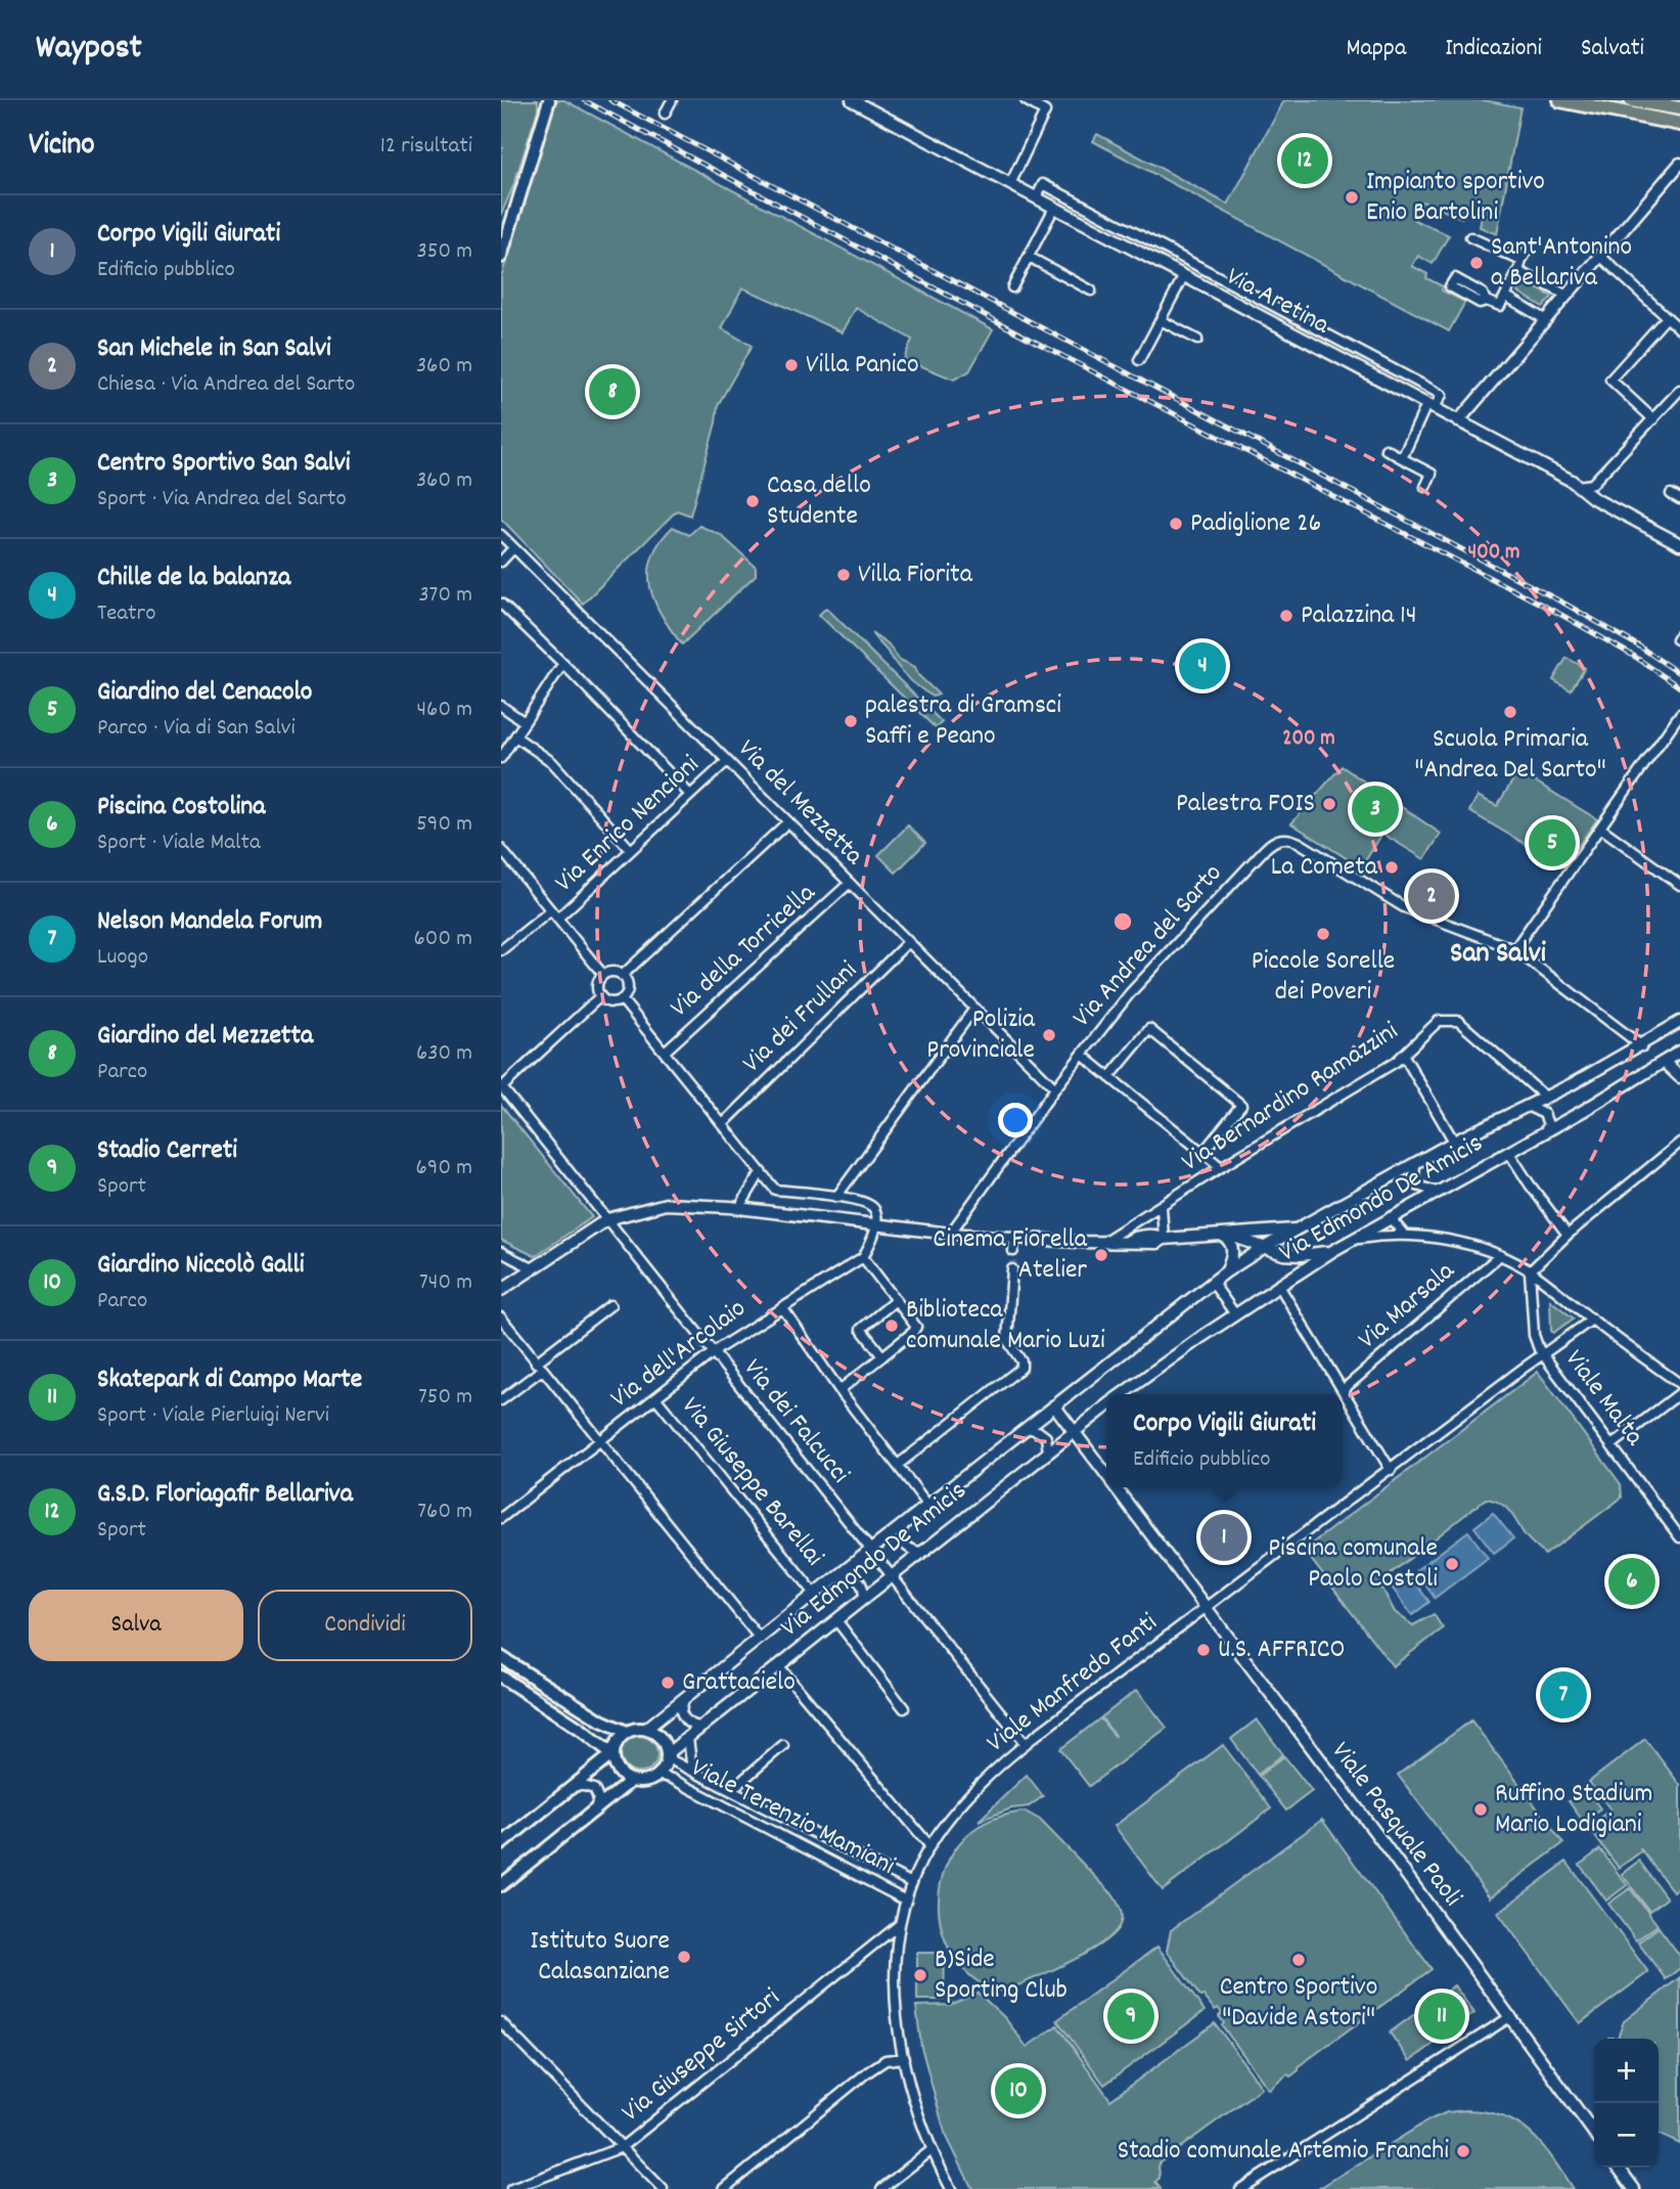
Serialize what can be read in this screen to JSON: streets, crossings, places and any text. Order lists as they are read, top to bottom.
{
  "streets": {
    "street": [
      "Via Aretina",
      "Via del Mezzetta",
      "Via Enrico Nencioni",
      "Via Andrea del Sarto",
      "Via della Torricella",
      "Via dei Frullani",
      "Via Bernardino Ramazzini",
      "Via Edmondo De Amicis",
      "Via Marsala",
      "Via dell'Arcolaio",
      "Viale Malta",
      "Via dei Falcucci",
      "Via Giuseppe Barellai",
      "Viale Manfredo Fanti",
      "Viale Terenzio Mamiani",
      "Viale Pasquale Paoli",
      "Via Giuseppe Sirtori"
    ]
  },
  "crossings": [
    ["Via del Mezzetta", "Via Enrico Nencioni"],
    ["Via del Mezzetta", "Via Andrea del Sarto"],
    ["Via del Mezzetta", "Via della Torricella"],
    ["Via del Mezzetta", "Via dei Frullani"],
    ["Via Edmondo De Amicis", "Via dei Falcucci"],
    ["Via Edmondo De Amicis", "Viale Terenzio Mamiani"],
    ["Via Edmondo De Amicis", "Viale Pasquale Paoli"],
    ["Via dell'Arcolaio", "Via dei Falcucci"],
    ["Via dell'Arcolaio", "Via Giuseppe Barellai"],
    ["Viale Malta", "Viale Manfredo Fanti"],
    ["Via dei Falcucci", "Viale Manfredo Fanti"],
    ["Viale Manfredo Fanti", "Viale Terenzio Mamiani"],
    ["Viale Manfredo Fanti", "Viale Pasquale Paoli"],
    ["Viale Manfredo Fanti", "Via Giuseppe Sirtori"]
  ],
  "districts": ["San Salvi"],
  "places": [
    "Impianto sportivo Enio Bartolini",
    "Sant'Antonino a Bellariva",
    "Villa Panico",
    "Casa dello Studente",
    "Padiglione 26",
    "Villa Fiorita",
    "Palazzina 14",
    "Scuola Primaria \"Andrea Del Sarto\"",
    "palestra di Gramsci Saffi e Peano",
    "Palestra FOIS",
    "La Cometa",
    "Piccole Sorelle dei Poveri",
    "Polizia Provinciale",
    "Cinema Fiorella Atelier",
    "Biblioteca comunale Mario Luzi",
    "Piscina comunale Paolo Costoli",
    "U.S. AFFRICO",
    "Grattacielo",
    "Ruffino Stadium Mario Lodigiani",
    "Istituto Suore Calasanziane",
    "Centro Sportivo \"Davide Astori\"",
    "B)Side Sporting Club",
    "Stadio comunale Artemio Franchi"
  ],
  "page": {
    "header": "Waypost",
    "nav": ["Mappa", "Indicazioni", "Salvati"],
    "heading": ["Vicino", "12 risultati"],
    "pins": [
      "12",
      "8",
      "4",
      "3",
      "5",
      "2",
      "1",
      "6",
      "7",
      "9",
      "11",
      "10"
    ],
    "list": [
      {
        "mark": "1",
        "name": "Corpo Vigili Giurati",
        "note": "Edificio pubblico",
        "value": "350 m"
      },
      {
        "mark": "2",
        "name": "San Michele in San Salvi",
        "note": "Chiesa · Via Andrea del Sarto",
        "value": "360 m"
      },
      {
        "mark": "3",
        "name": "Centro Sportivo San Salvi",
        "note": "Sport · Via Andrea del Sarto",
        "value": "360 m"
      },
      {
        "mark": "4",
        "name": "Chille de la balanza",
        "note": "Teatro",
        "value": "370 m"
      },
      {
        "mark": "5",
        "name": "Giardino del Cenacolo",
        "note": "Parco · Via di San Salvi",
        "value": "460 m"
      },
      {
        "mark": "6",
        "name": "Piscina Costolina",
        "note": "Sport · Viale Malta",
        "value": "590 m"
      },
      {
        "mark": "7",
        "name": "Nelson Mandela Forum",
        "note": "Luogo",
        "value": "600 m"
      },
      {
        "mark": "8",
        "name": "Giardino del Mezzetta",
        "note": "Parco",
        "value": "630 m"
      },
      {
        "mark": "9",
        "name": "Stadio Cerreti",
        "note": "Sport",
        "value": "690 m"
      },
      {
        "mark": "10",
        "name": "Giardino Niccolò Galli",
        "note": "Parco",
        "value": "740 m"
      },
      {
        "mark": "11",
        "name": "Skatepark di Campo Marte",
        "note": "Sport · Viale Pierluigi Nervi",
        "value": "750 m"
      },
      {
        "mark": "12",
        "name": "G.S.D. Floriagafir Bellariva",
        "note": "Sport",
        "value": "760 m"
      }
    ],
    "popup": ["Corpo Vigili Giurati", "Edificio pubblico"],
    "buttons": ["Salva", "Condividi"],
    "map_buttons": ["+", "−"]
  },
  "rings": ["400 m", "200 m"]
}
